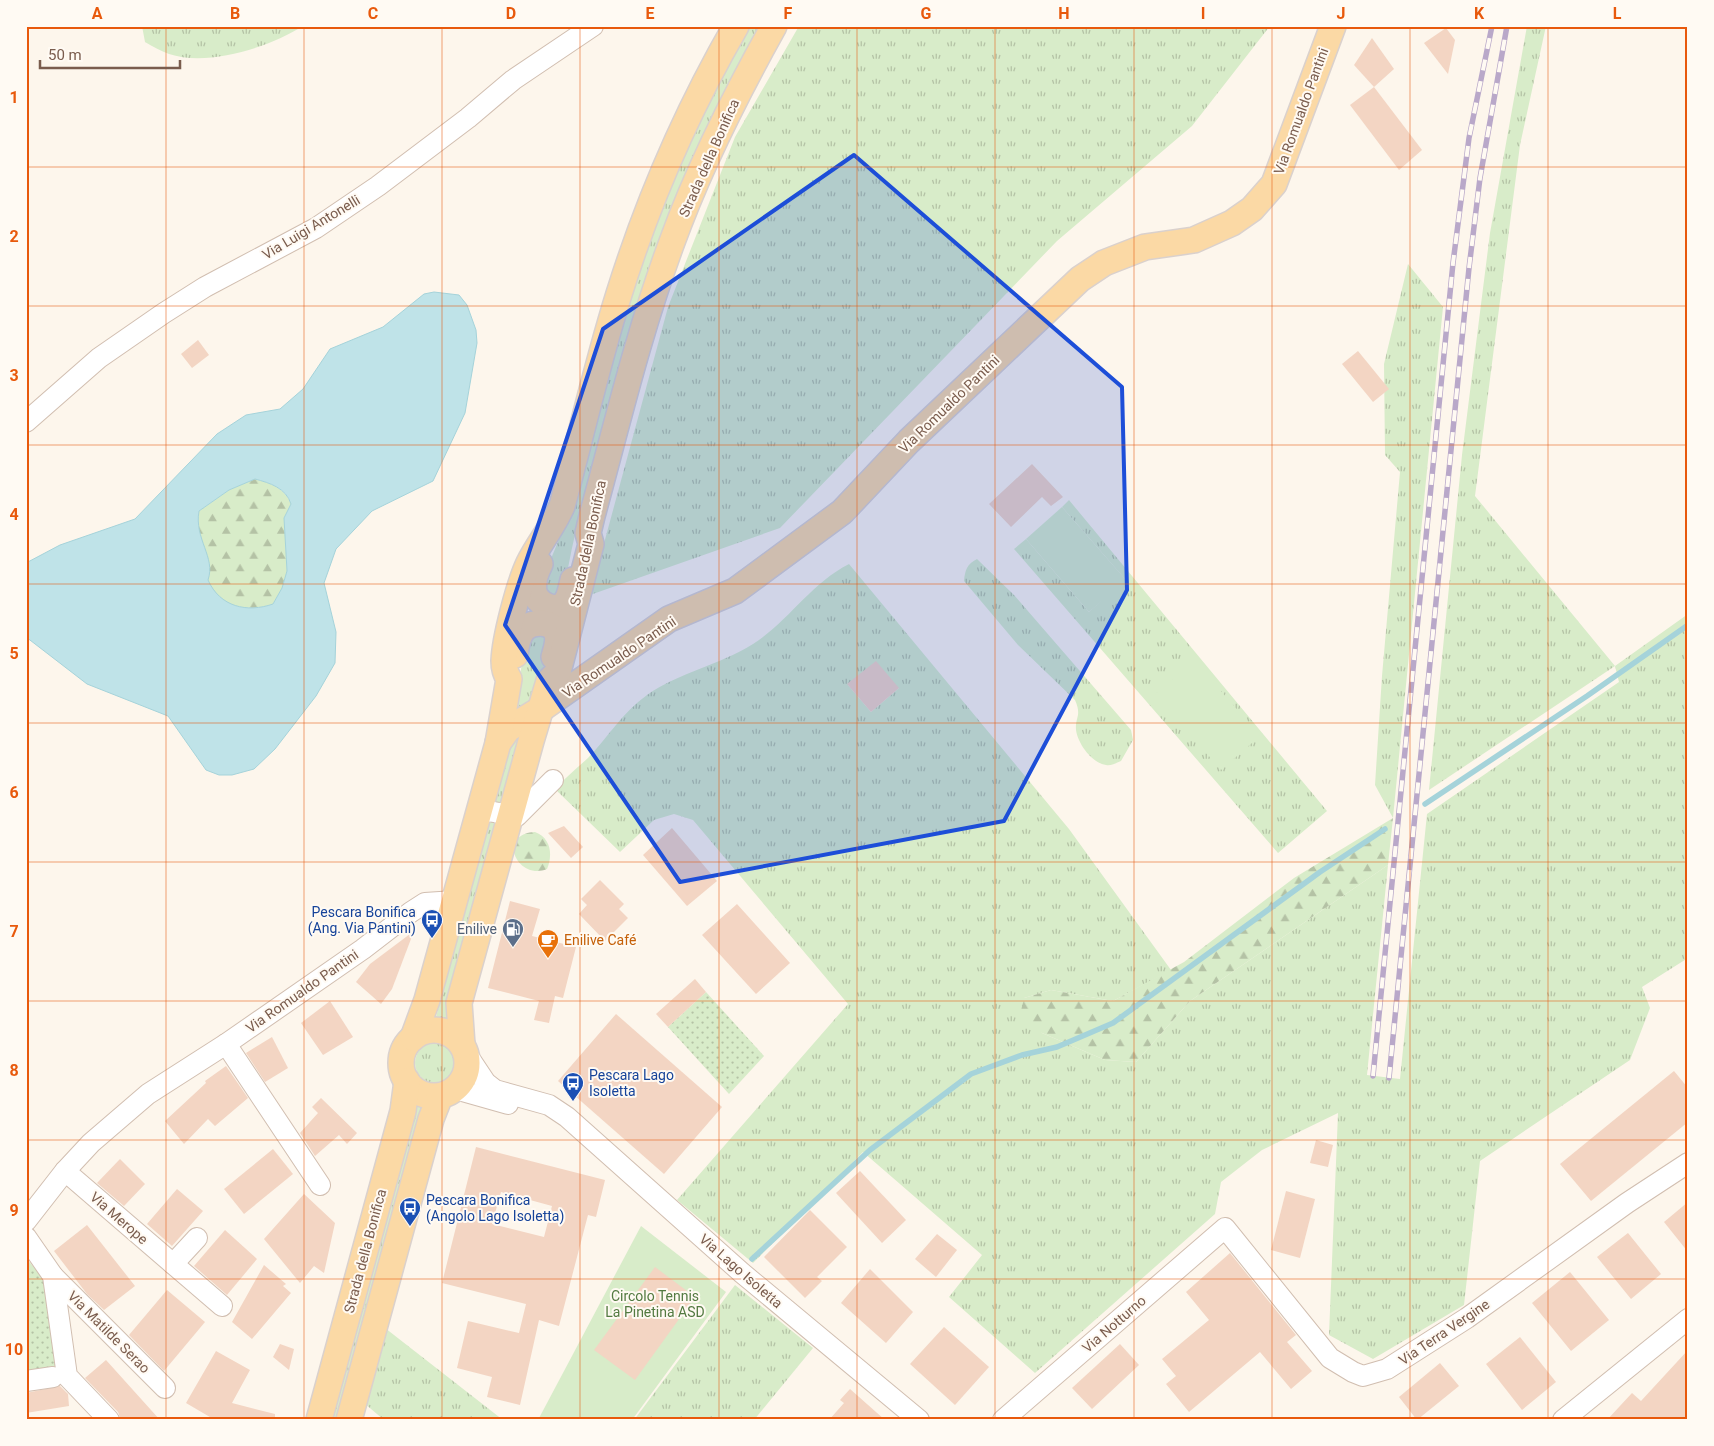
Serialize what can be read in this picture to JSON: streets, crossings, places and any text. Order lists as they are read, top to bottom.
{
  "streets": {
    "main road": ["Via Romualdo Pantini", "Strada della Bonifica"],
    "street": [
      "Via Luigi Antonelli",
      "Via Merope",
      "Via Lago Isoletta",
      "Via Notturno",
      "Via Matilde Serao",
      "Via Terra Vergine"
    ]
  },
  "crossings": [
    ["Via Romualdo Pantini", "Strada della Bonifica"],
    ["Via Romualdo Pantini", "Via Merope"],
    ["Strada della Bonifica", "Via Lago Isoletta"],
    ["Via Notturno", "Via Terra Vergine"]
  ],
  "parks": ["Circolo Tennis La Pinetina ASD"],
  "places": {
    "bus stop": ["Pescara Bonifica (Ang. Via Pantini)", "Pescara Lago Isoletta", "Pescara Bonifica (Angolo Lago Isoletta)"],
    "fuel station": ["Enilive"],
    "cafe": ["Enilive Café"]
  },
  "scale_bar": "50 m",
  "grid": {
    "columns": [
      "A",
      "B",
      "C",
      "D",
      "E",
      "F",
      "G",
      "H",
      "I",
      "J",
      "K",
      "L"
    ],
    "rows": [
      "1",
      "2",
      "3",
      "4",
      "5",
      "6",
      "7",
      "8",
      "9",
      "10"
    ]
  }
}
